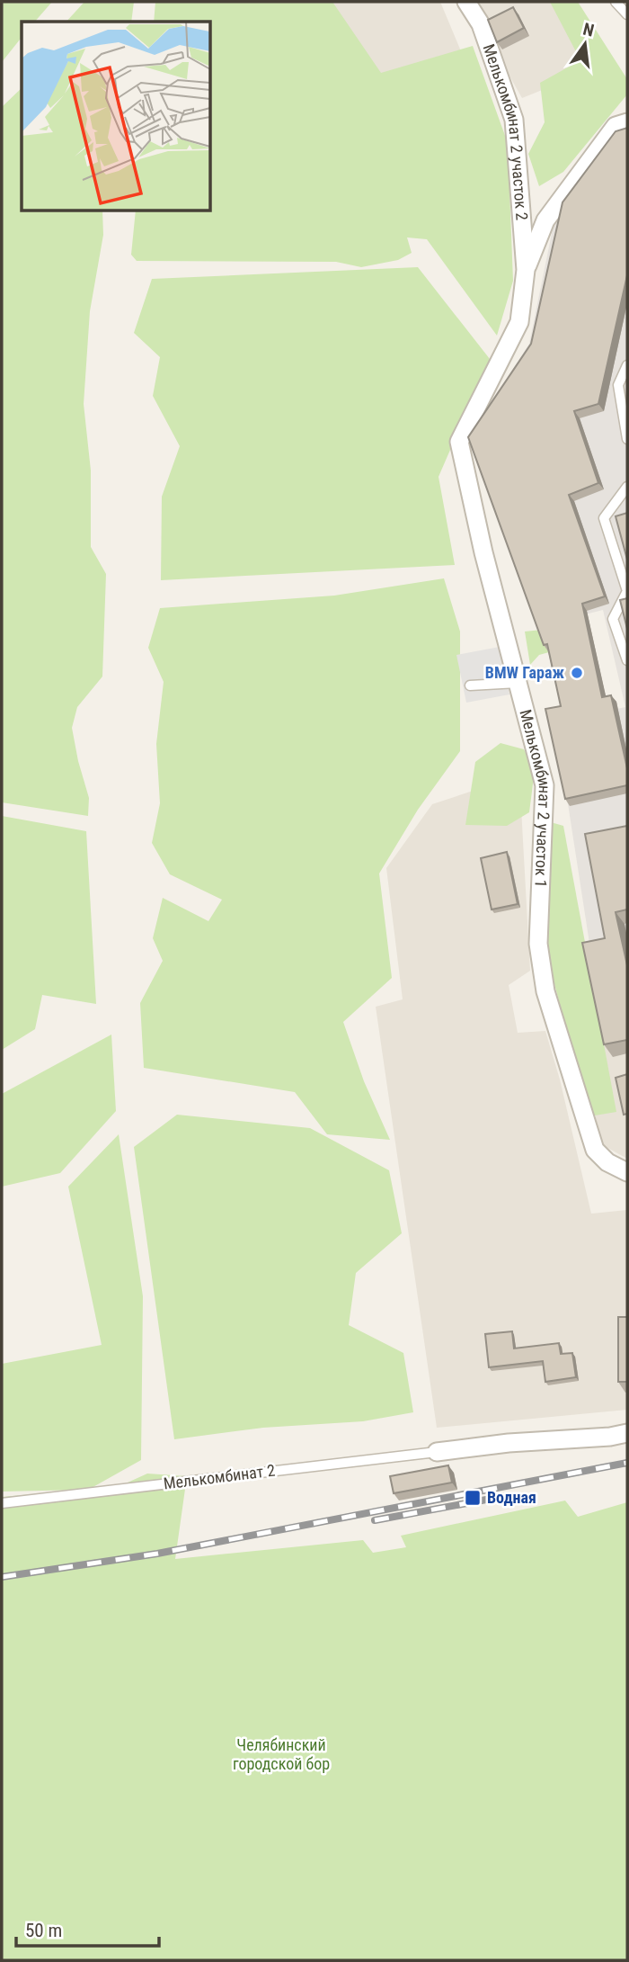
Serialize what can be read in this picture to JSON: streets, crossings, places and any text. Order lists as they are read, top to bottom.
{
  "streets": {
    "street": ["Мелькомбинат 2 участок 2", "Мелькомбинат 2 участок 1"],
    "lane": ["Мелькомбинат 2"]
  },
  "crossings": [
    ["Мелькомбинат 2 участок 2", "Мелькомбинат 2 участок 1"]
  ],
  "parks": ["Челябинский городской бор"],
  "places": {
    "other": ["BMW Гараж"],
    "transit": ["Водная"]
  },
  "scale_bar": "50 m",
  "north": "top"
}
